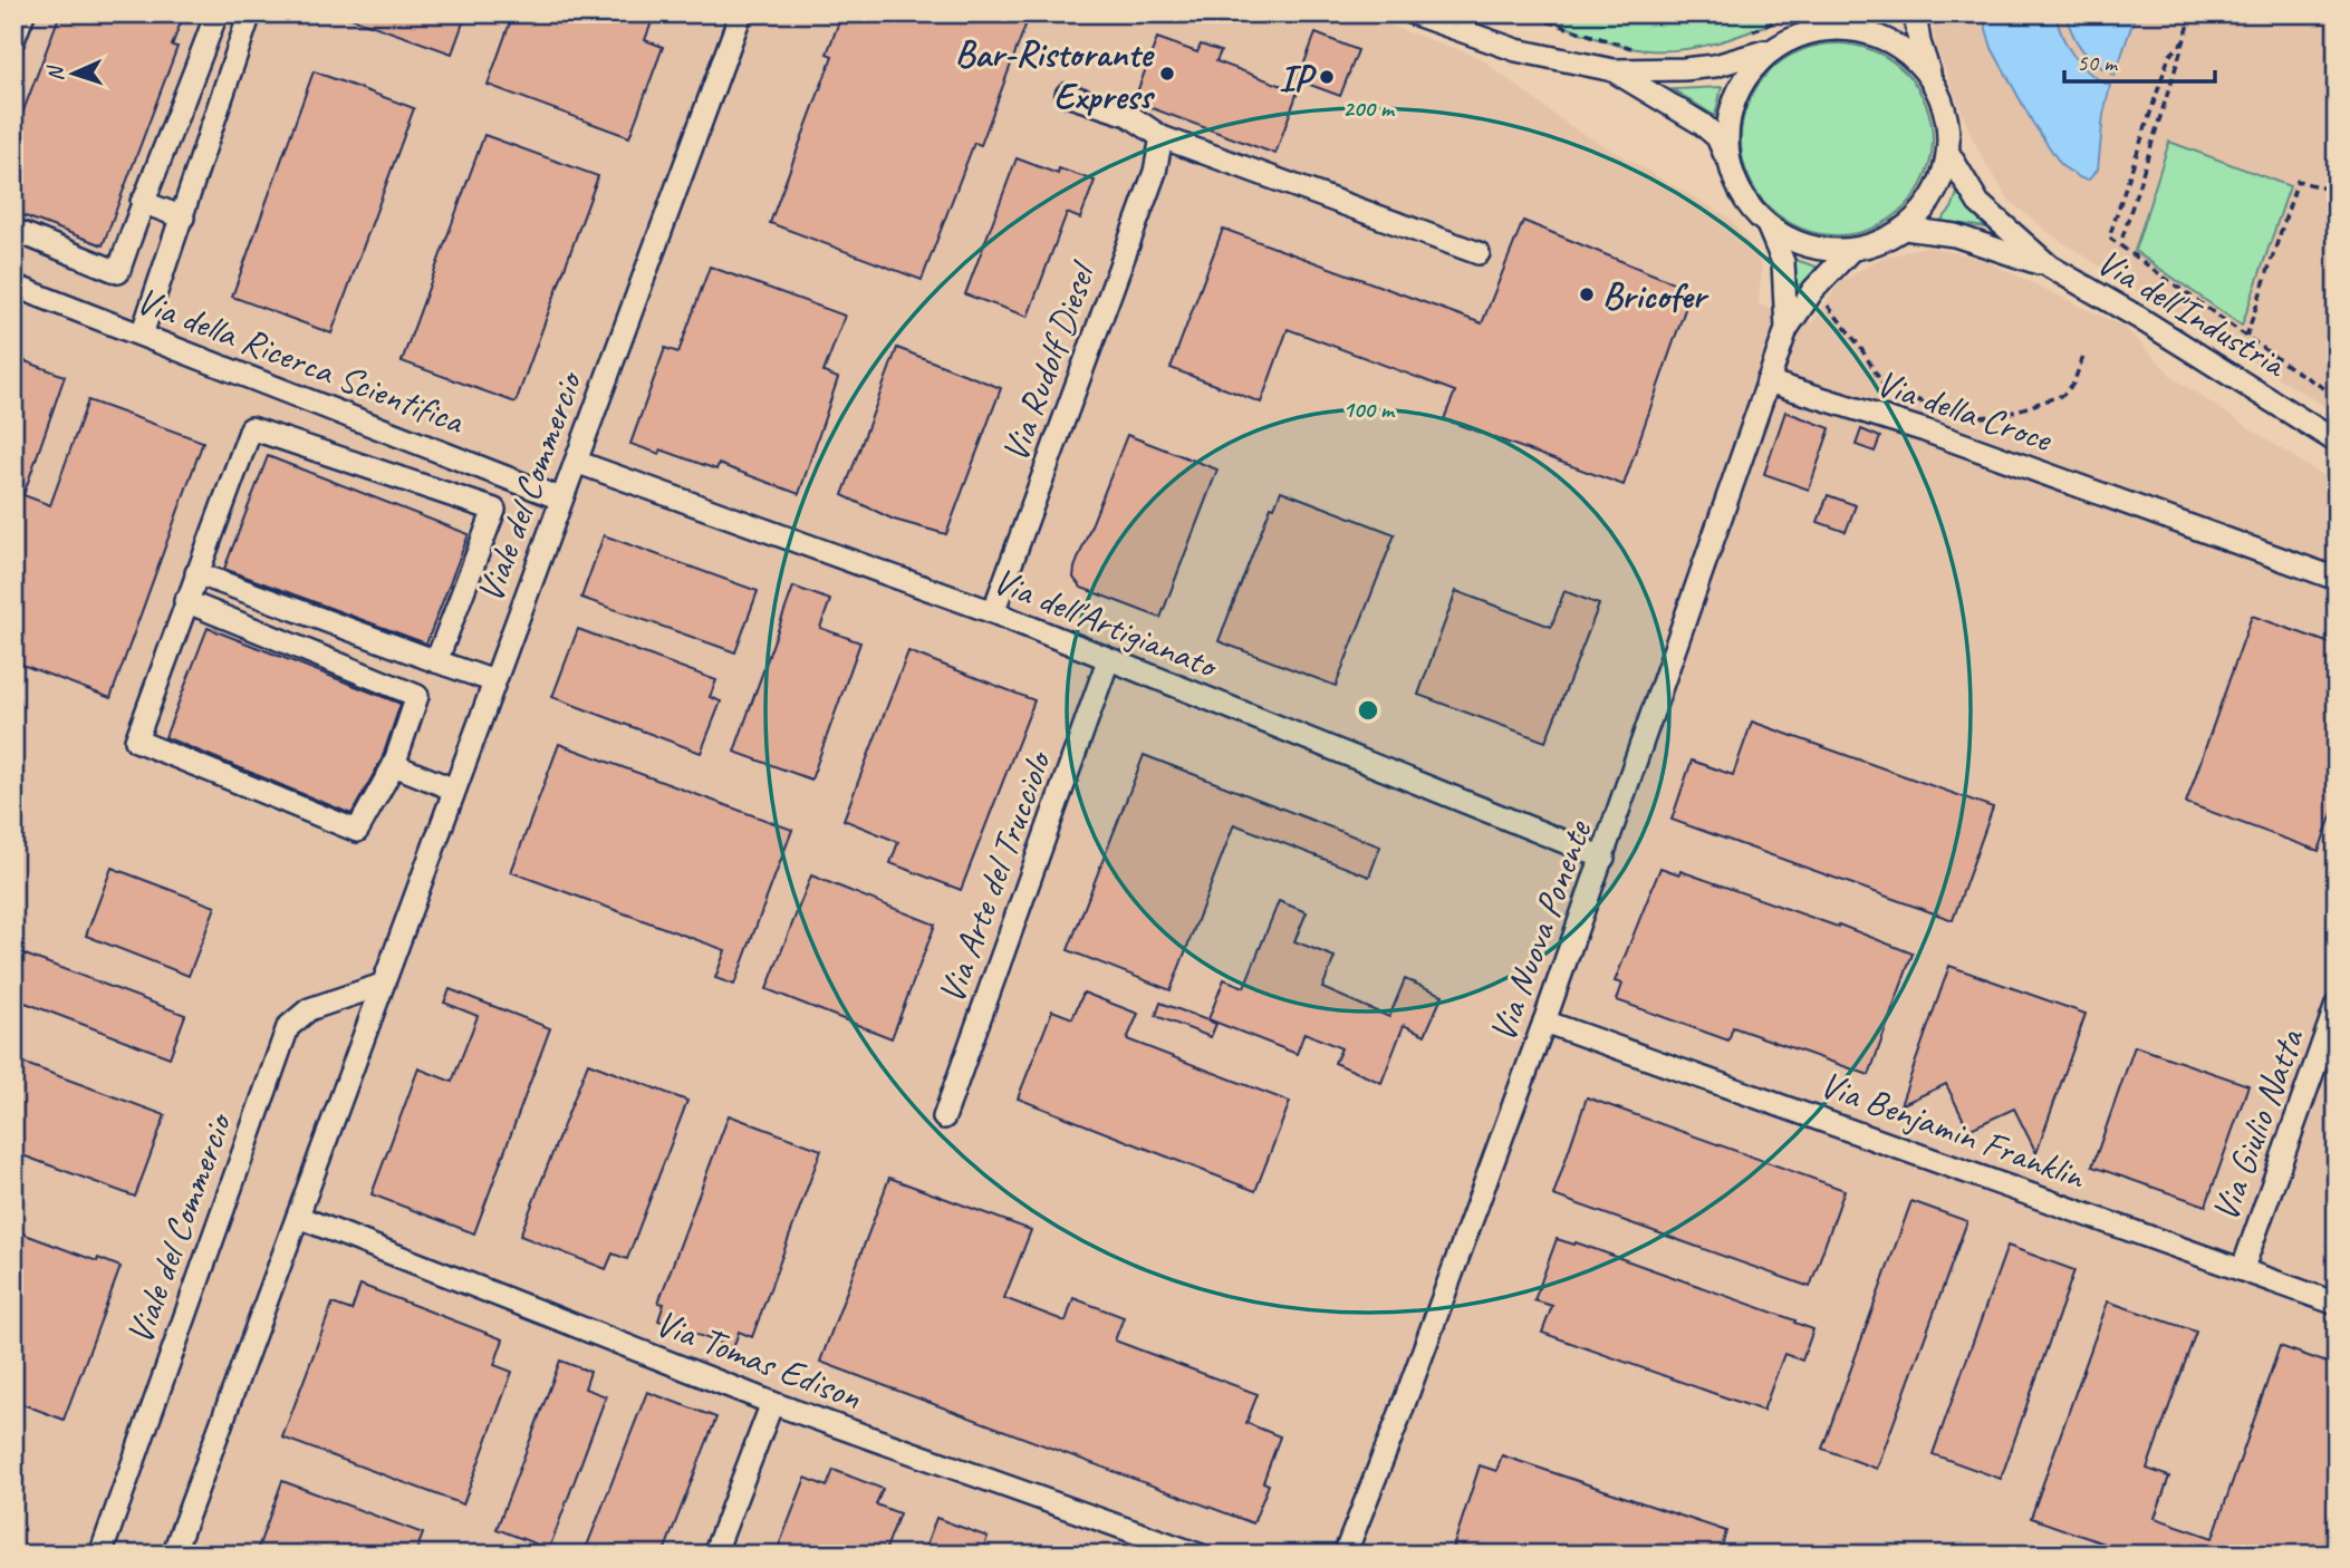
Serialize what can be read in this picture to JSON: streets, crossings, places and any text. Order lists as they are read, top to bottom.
{
  "streets": {
    "street": [
      "Via dell'Industria",
      "Via della Ricerca Scientifica",
      "Via Rudolf Diesel",
      "Via della Croce",
      "Viale del Commercio",
      "Via dell'Artigianato",
      "Via Arte del Trucciolo",
      "Via Nuova Ponente",
      "Via Giulio Natta",
      "Via Benjamin Franklin",
      "Via Tomas Edison"
    ]
  },
  "crossings": [
    ["Via dell'Industria", "Via Nuova Ponente"],
    ["Via della Ricerca Scientifica", "Viale del Commercio"],
    ["Via Rudolf Diesel", "Via dell'Artigianato"],
    ["Via della Croce", "Via Nuova Ponente"],
    ["Viale del Commercio", "Via dell'Artigianato"],
    ["Viale del Commercio", "Via Tomas Edison"],
    ["Via dell'Artigianato", "Via Arte del Trucciolo"],
    ["Via dell'Artigianato", "Via Nuova Ponente"],
    ["Via Nuova Ponente", "Via Benjamin Franklin"],
    ["Via Giulio Natta", "Via Benjamin Franklin"]
  ],
  "places": ["Bar-Ristorante Express", "IP", "Bricofer"],
  "scale_bar": "50 m",
  "north": "left",
  "rings": ["200 m", "100 m"]
}
